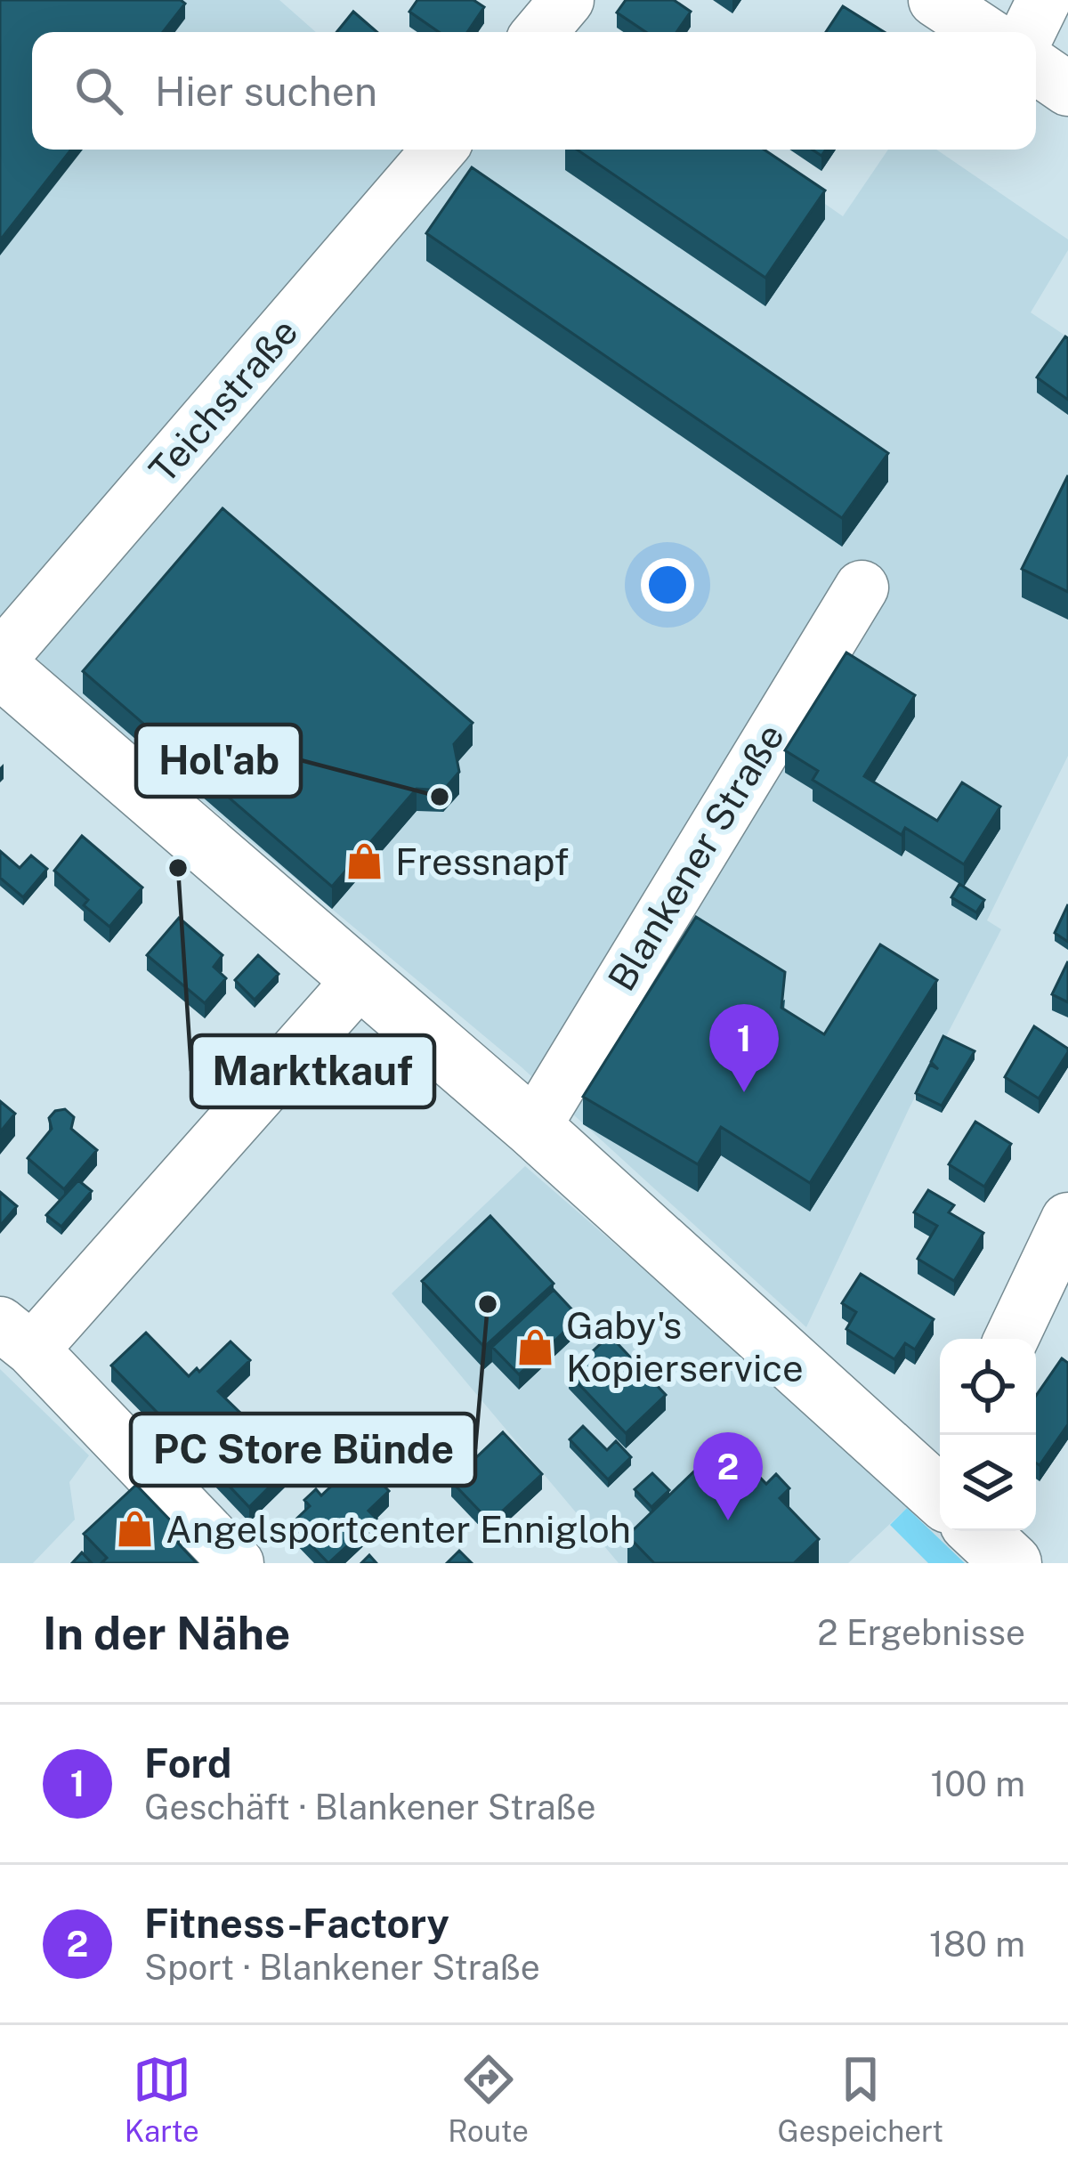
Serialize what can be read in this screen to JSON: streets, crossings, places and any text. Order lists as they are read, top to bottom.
{
  "streets": {
    "street": ["Teichstraße", "Blankener Straße"]
  },
  "places": {
    "other": ["Hol'ab", "Marktkauf", "PC Store Bünde"],
    "shop": ["Fressnapf", "Gaby's Kopierservice", "Angelsportcenter Ennigloh"]
  },
  "page": {
    "search": "Hier suchen",
    "pins": ["1", "2"],
    "heading": ["In der Nähe", "2 Ergebnisse"],
    "list": [
      {
        "mark": "1",
        "name": "Ford",
        "note": "Geschäft · Blankener Straße",
        "value": "100 m"
      },
      {
        "mark": "2",
        "name": "Fitness-Factory",
        "note": "Sport · Blankener Straße",
        "value": "180 m"
      }
    ],
    "nav": ["Karte", "Route", "Gespeichert"]
  }
}
